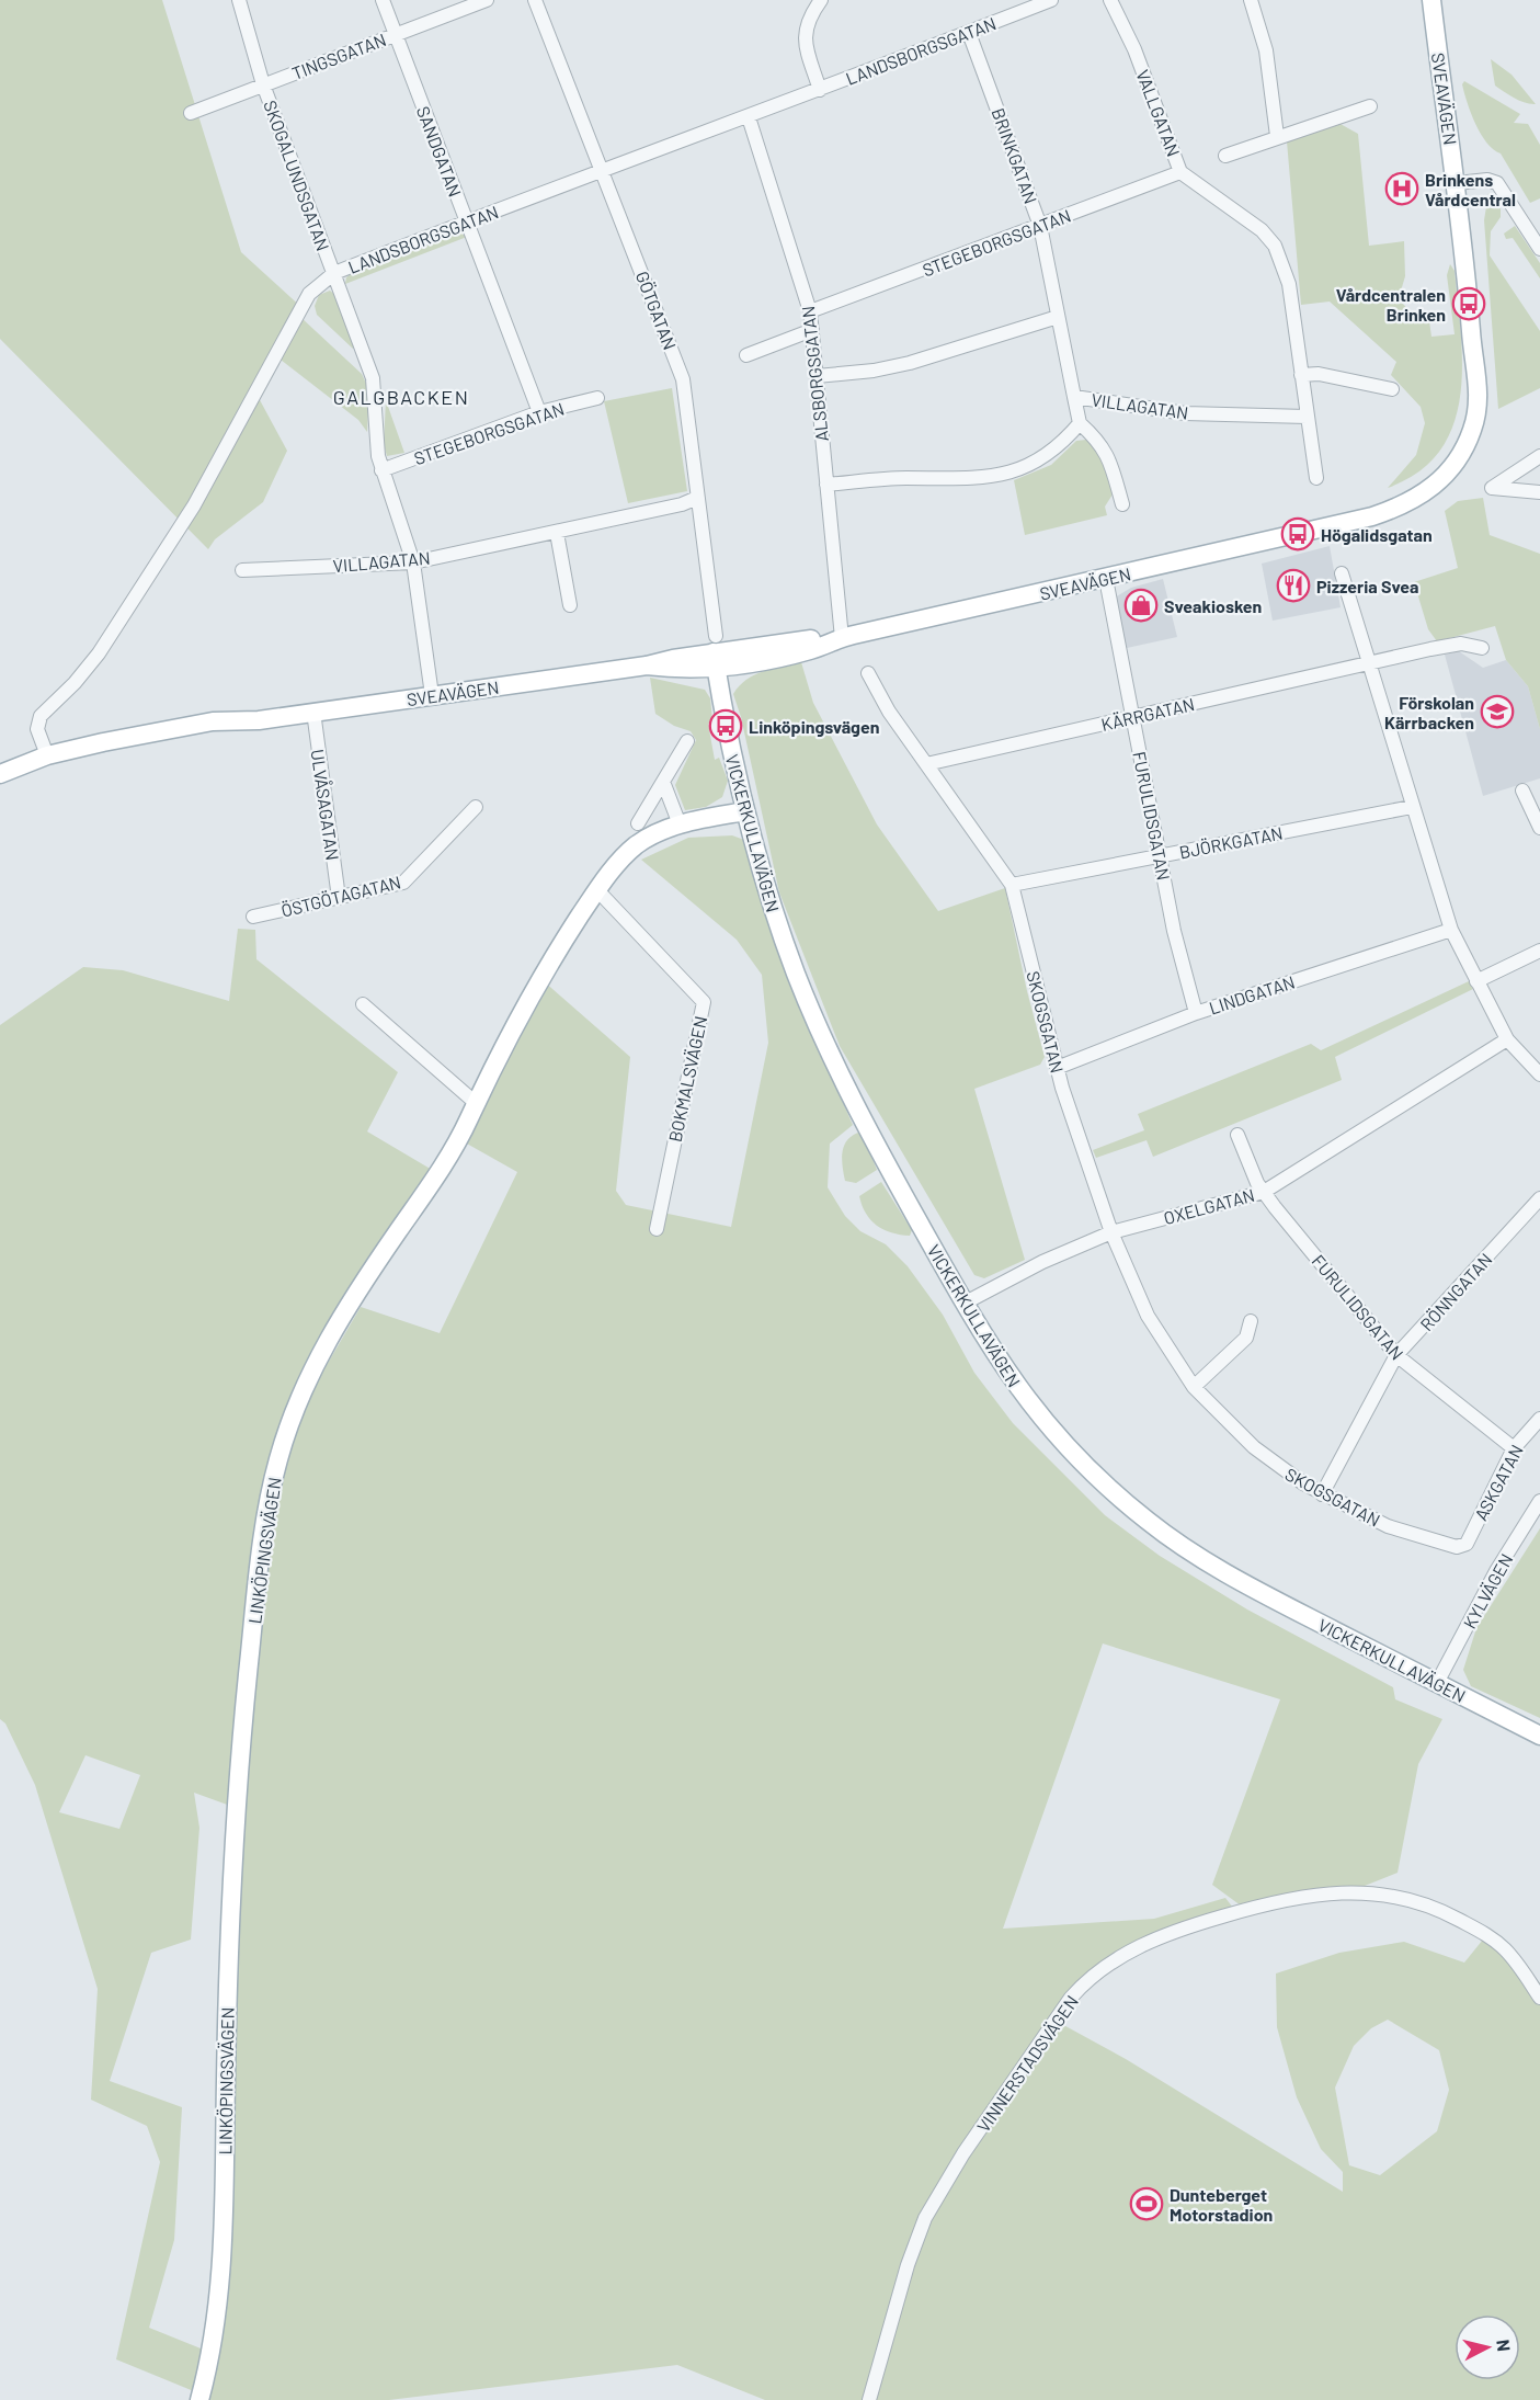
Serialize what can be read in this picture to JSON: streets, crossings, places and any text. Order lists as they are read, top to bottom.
{
  "streets": {
    "main road": ["SVEAVÄGEN", "VICKERKULLAVÄGEN", "LINKÖPINGSVÄGEN"],
    "street": [
      "LANDSBORGSGATAN",
      "TINGSGATAN",
      "VALLGATAN",
      "SANDGATAN",
      "BRINKGATAN",
      "SKOGALUNDSGATAN",
      "STEGEBORGSGATAN",
      "GÖTGATAN",
      "ALSBORGSGATAN",
      "VILLAGATAN",
      "KÄRRGATAN",
      "ULVÅSAGATAN",
      "FURULIDSGATAN",
      "BJÖRKGATAN",
      "ÖSTGÖTAGATAN",
      "LINDGATAN",
      "SKOGSGATAN",
      "BOKMALSVÄGEN",
      "OXELGATAN",
      "RÖNNGATAN",
      "ASKGATAN",
      "KYLVÄGEN",
      "VINNERSTADSVÄGEN"
    ]
  },
  "crossings": [
    ["LANDSBORGSGATAN", "SVEAVÄGEN"],
    ["LANDSBORGSGATAN", "SANDGATAN"],
    ["LANDSBORGSGATAN", "BRINKGATAN"],
    ["LANDSBORGSGATAN", "SKOGALUNDSGATAN"],
    ["LANDSBORGSGATAN", "GÖTGATAN"],
    ["LANDSBORGSGATAN", "ALSBORGSGATAN"],
    ["TINGSGATAN", "SANDGATAN"],
    ["TINGSGATAN", "SKOGALUNDSGATAN"],
    ["SVEAVÄGEN", "SKOGALUNDSGATAN"],
    ["SVEAVÄGEN", "GÖTGATAN"],
    ["SVEAVÄGEN", "ALSBORGSGATAN"],
    ["SVEAVÄGEN", "ULVÅSAGATAN"],
    ["SVEAVÄGEN", "FURULIDSGATAN"],
    ["SVEAVÄGEN", "VICKERKULLAVÄGEN"],
    ["VALLGATAN", "STEGEBORGSGATAN"],
    ["SANDGATAN", "STEGEBORGSGATAN"],
    ["BRINKGATAN", "STEGEBORGSGATAN"],
    ["BRINKGATAN", "VILLAGATAN"],
    ["SKOGALUNDSGATAN", "STEGEBORGSGATAN"],
    ["SKOGALUNDSGATAN", "VILLAGATAN"],
    ["STEGEBORGSGATAN", "ALSBORGSGATAN"],
    ["GÖTGATAN", "VILLAGATAN"],
    ["GÖTGATAN", "VICKERKULLAVÄGEN"],
    ["ALSBORGSGATAN", "VILLAGATAN"],
    ["KÄRRGATAN", "FURULIDSGATAN"],
    ["KÄRRGATAN", "SKOGSGATAN"],
    ["ULVÅSAGATAN", "ÖSTGÖTAGATAN"],
    ["FURULIDSGATAN", "BJÖRKGATAN"],
    ["FURULIDSGATAN", "LINDGATAN"],
    ["FURULIDSGATAN", "OXELGATAN"],
    ["FURULIDSGATAN", "RÖNNGATAN"],
    ["FURULIDSGATAN", "ASKGATAN"],
    ["VICKERKULLAVÄGEN", "OXELGATAN"],
    ["VICKERKULLAVÄGEN", "LINKÖPINGSVÄGEN"],
    ["VICKERKULLAVÄGEN", "KYLVÄGEN"],
    ["BJÖRKGATAN", "SKOGSGATAN"],
    ["LINDGATAN", "SKOGSGATAN"],
    ["SKOGSGATAN", "OXELGATAN"],
    ["SKOGSGATAN", "RÖNNGATAN"],
    ["SKOGSGATAN", "ASKGATAN"],
    ["BOKMALSVÄGEN", "LINKÖPINGSVÄGEN"]
  ],
  "districts": ["GALGBACKEN"],
  "places": {
    "hospital": ["Brinkens Vårdcentral"],
    "bus stop": ["Vårdcentralen Brinken", "Högalidsgatan", "Linköpingsvägen"],
    "restaurant": ["Pizzeria Svea"],
    "shop": ["Sveakiosken"],
    "school or university": ["Förskolan Kärrbacken"],
    "sports": ["Dunteberget Motorstadion"]
  },
  "north": "right"
}
